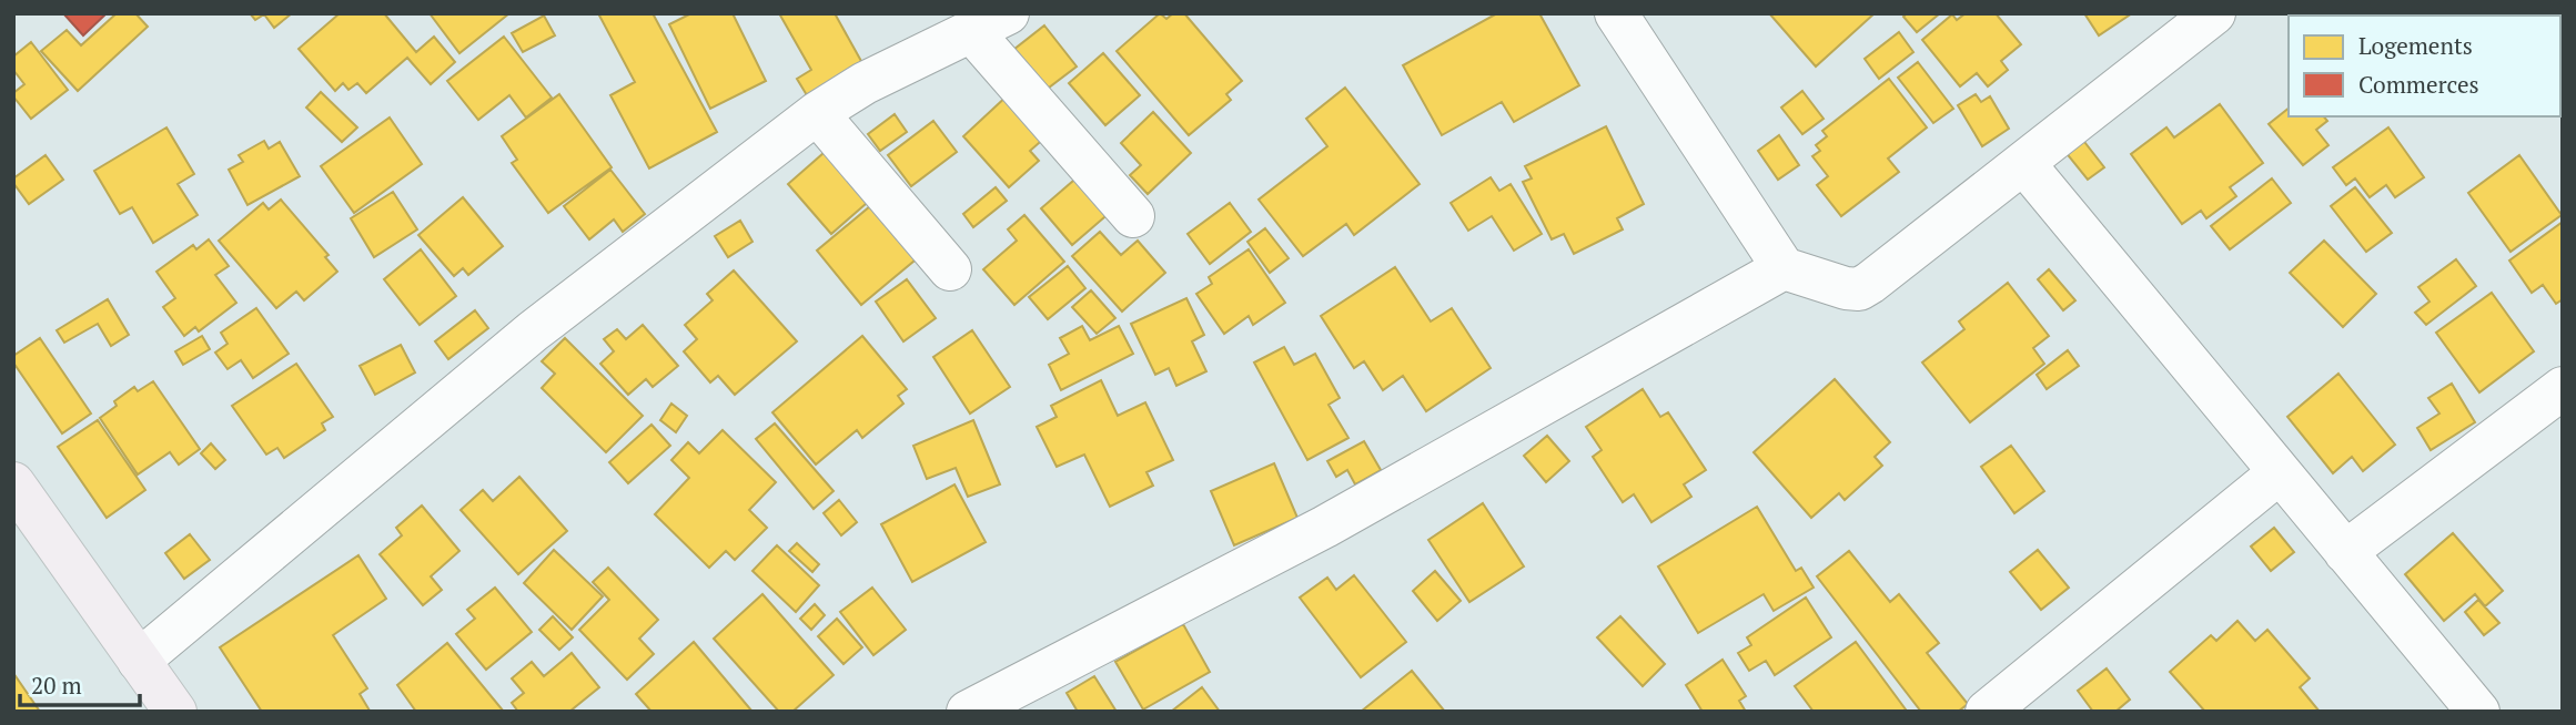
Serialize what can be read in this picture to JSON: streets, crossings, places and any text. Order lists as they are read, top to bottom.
{
  "legend": ["Logements", "Commerces"],
  "scale_bar": "20 m"
}
